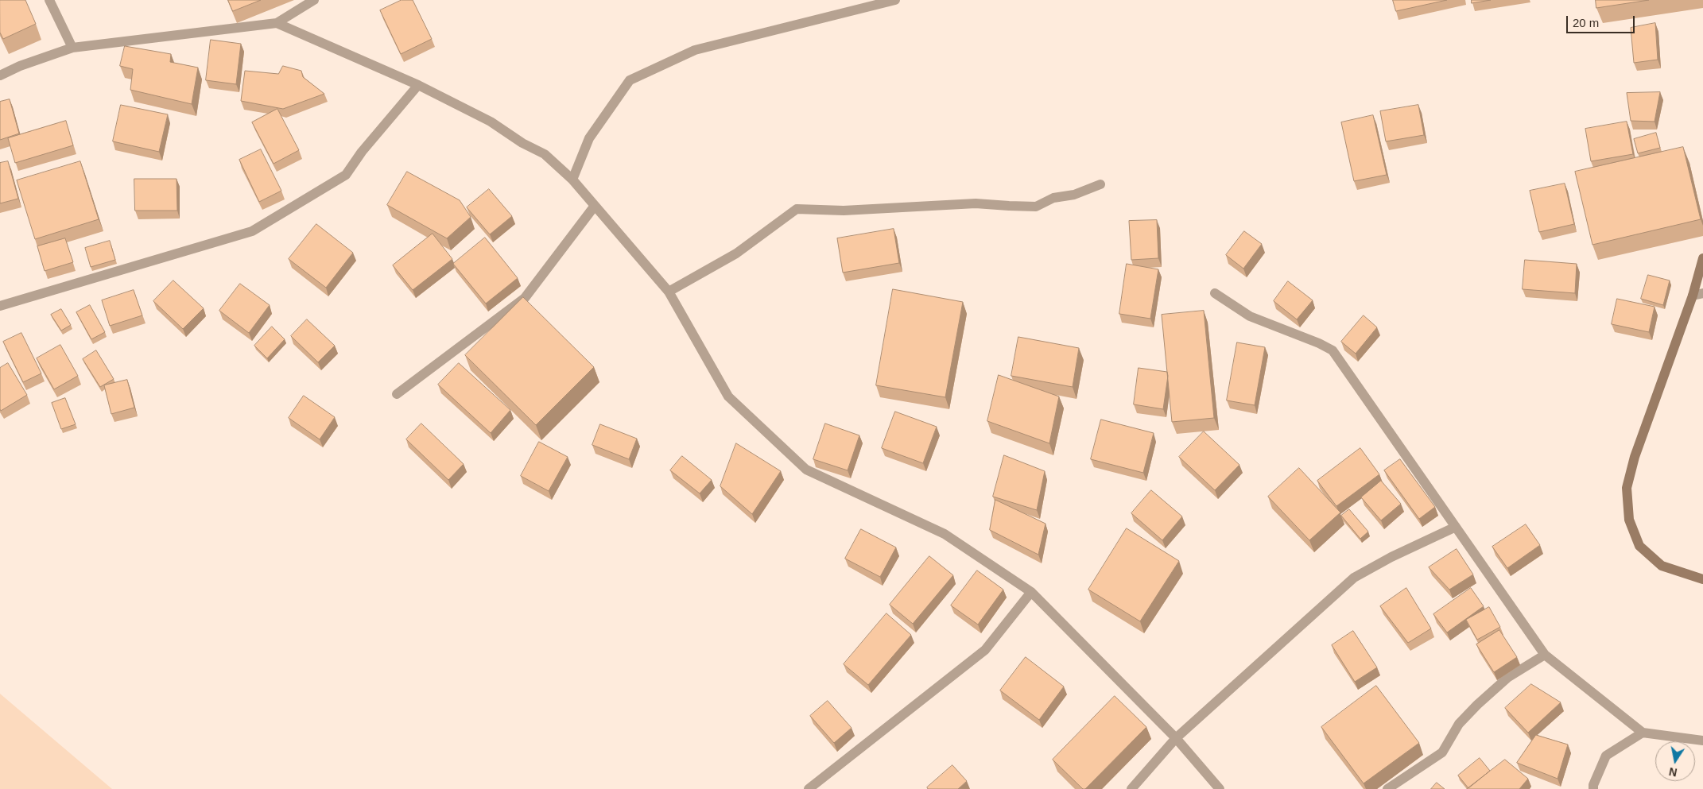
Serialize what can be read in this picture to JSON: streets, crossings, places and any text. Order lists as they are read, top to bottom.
{
  "scale_bar": "20 m",
  "north": "bottom"
}
